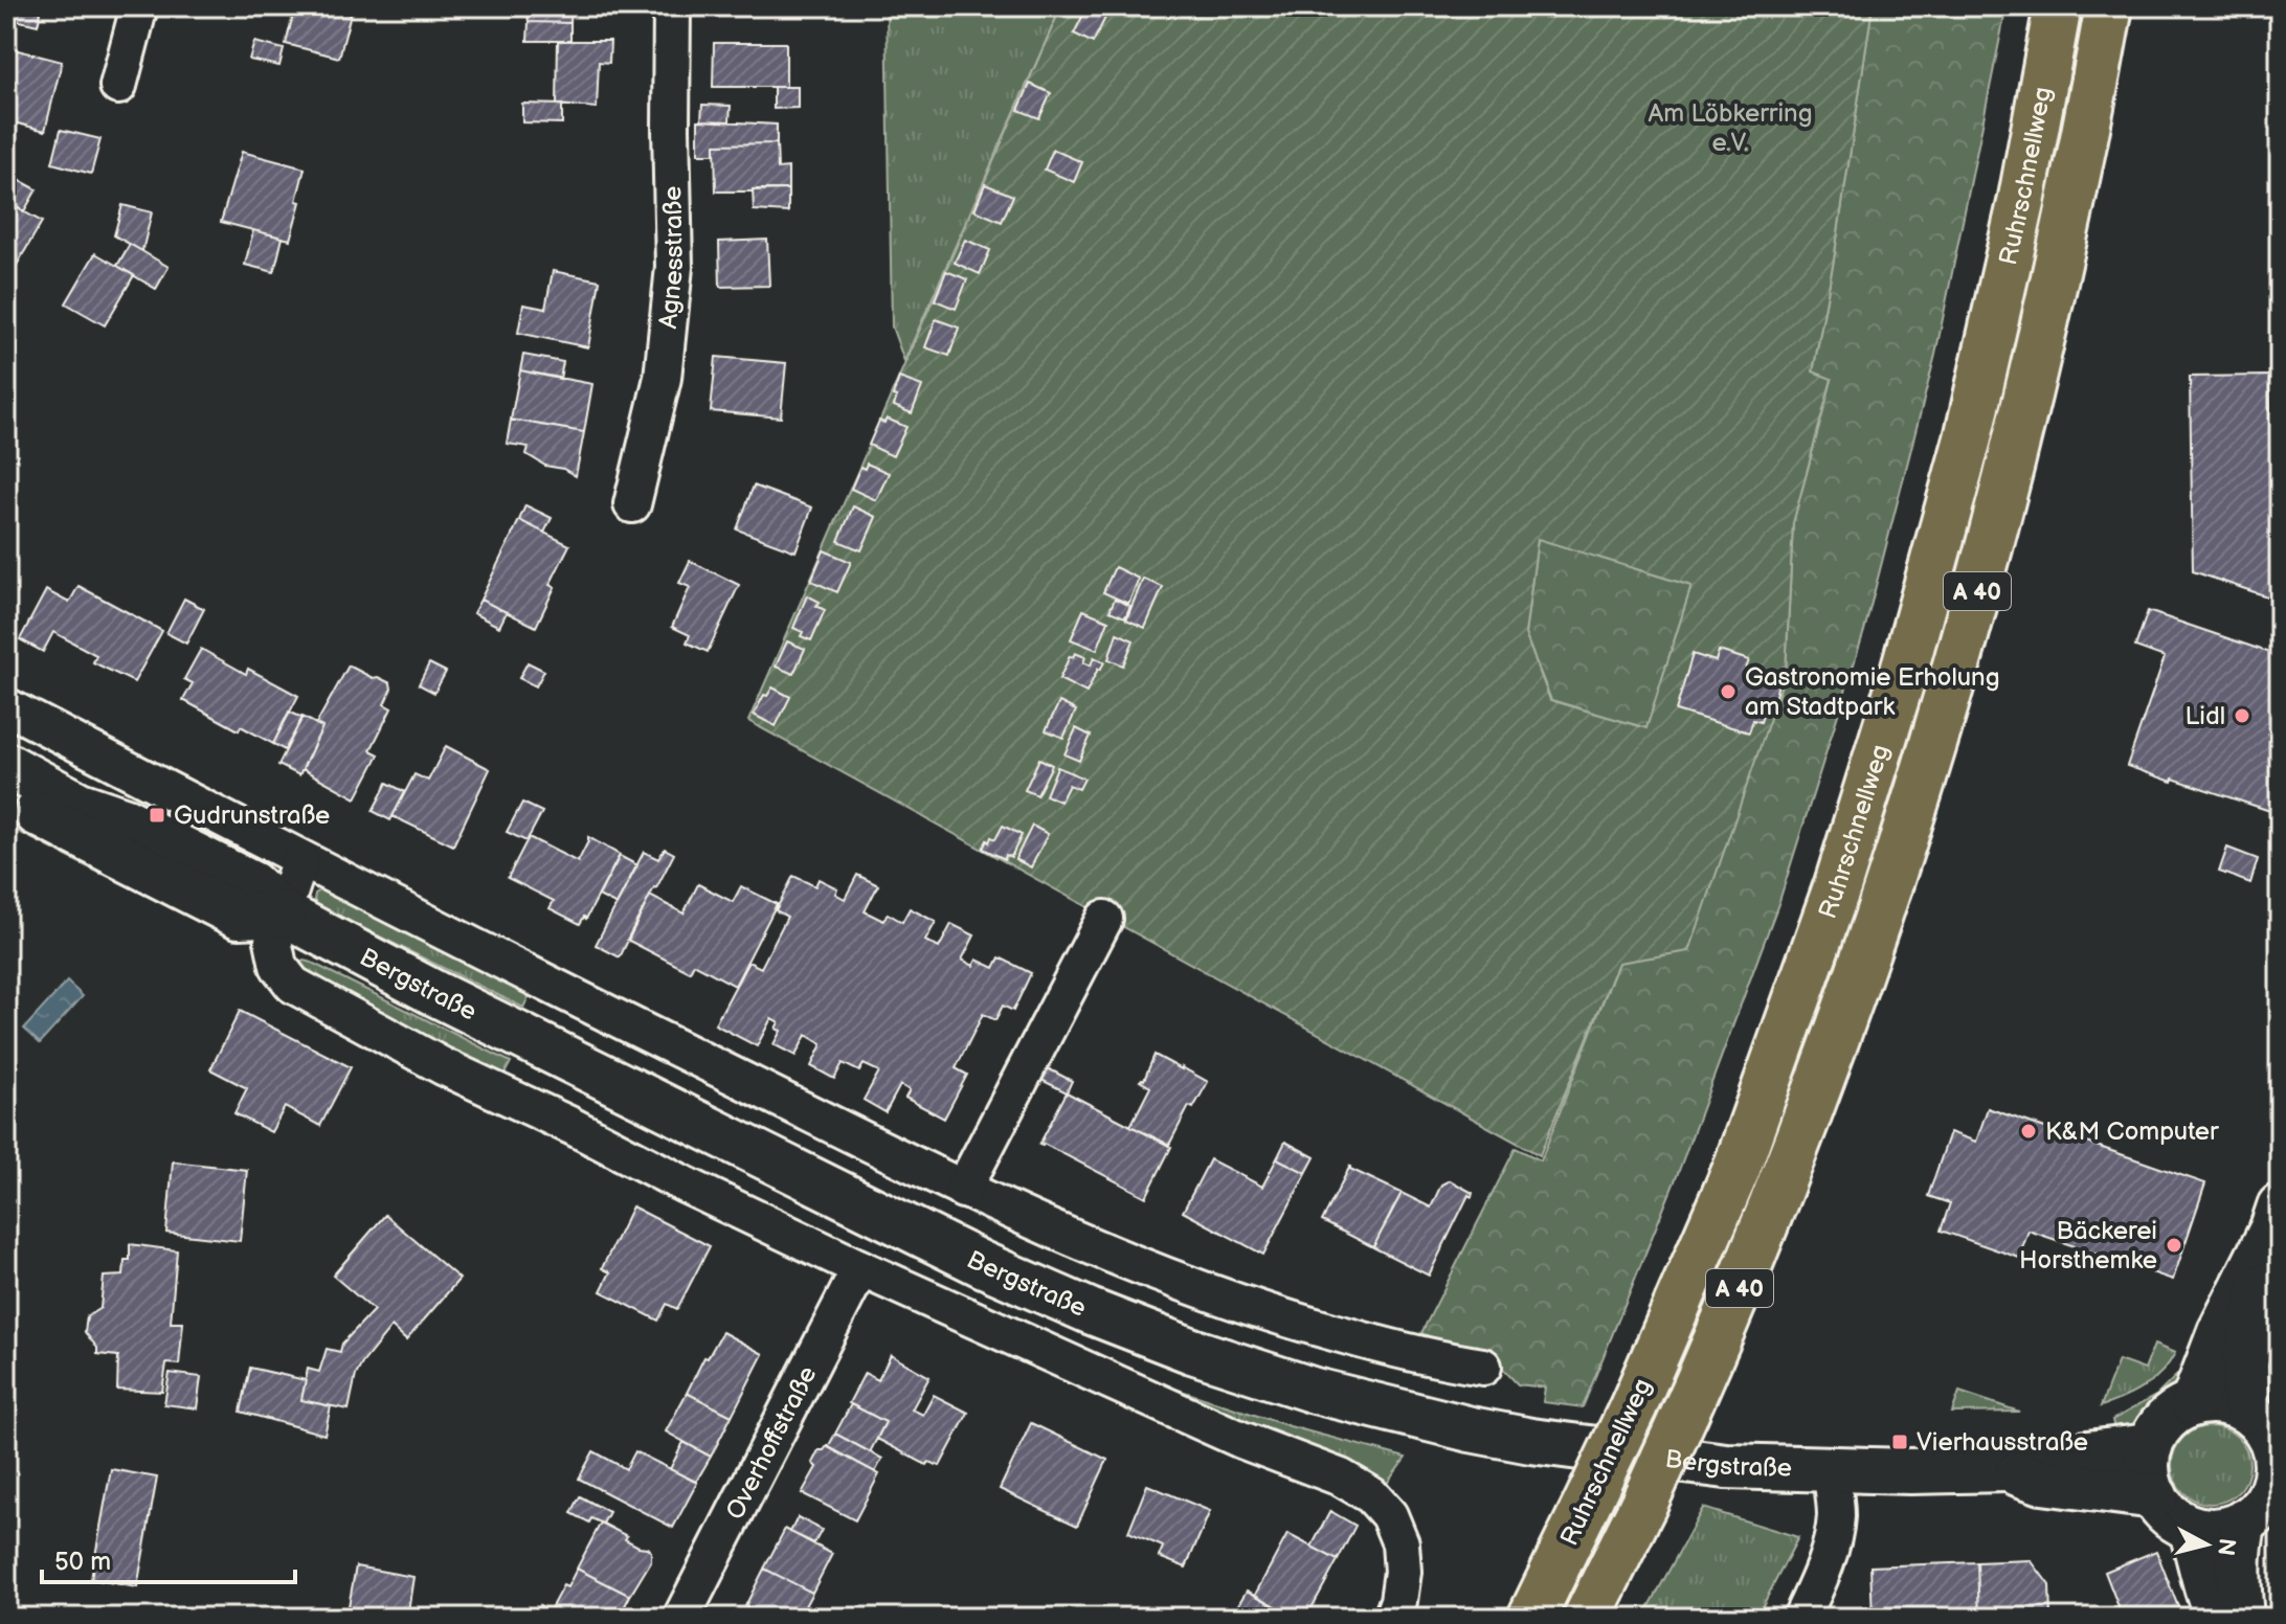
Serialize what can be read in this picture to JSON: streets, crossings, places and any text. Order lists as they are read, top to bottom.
{
  "streets": {
    "highway": ["Ruhrschnellweg", "A 40"],
    "street": ["Agnesstraße", "Bergstraße", "Overhoffstraße"]
  },
  "parks": ["Am Löbkerring e.V."],
  "places": {
    "other": [
      "Gastronomie Erholung am Stadtpark",
      "Lidl",
      "K&M Computer",
      "Bäckerei Horsthemke"
    ],
    "transit": ["Gudrunstraße", "Vierhausstraße"]
  },
  "scale_bar": "50 m",
  "north": "right"
}
